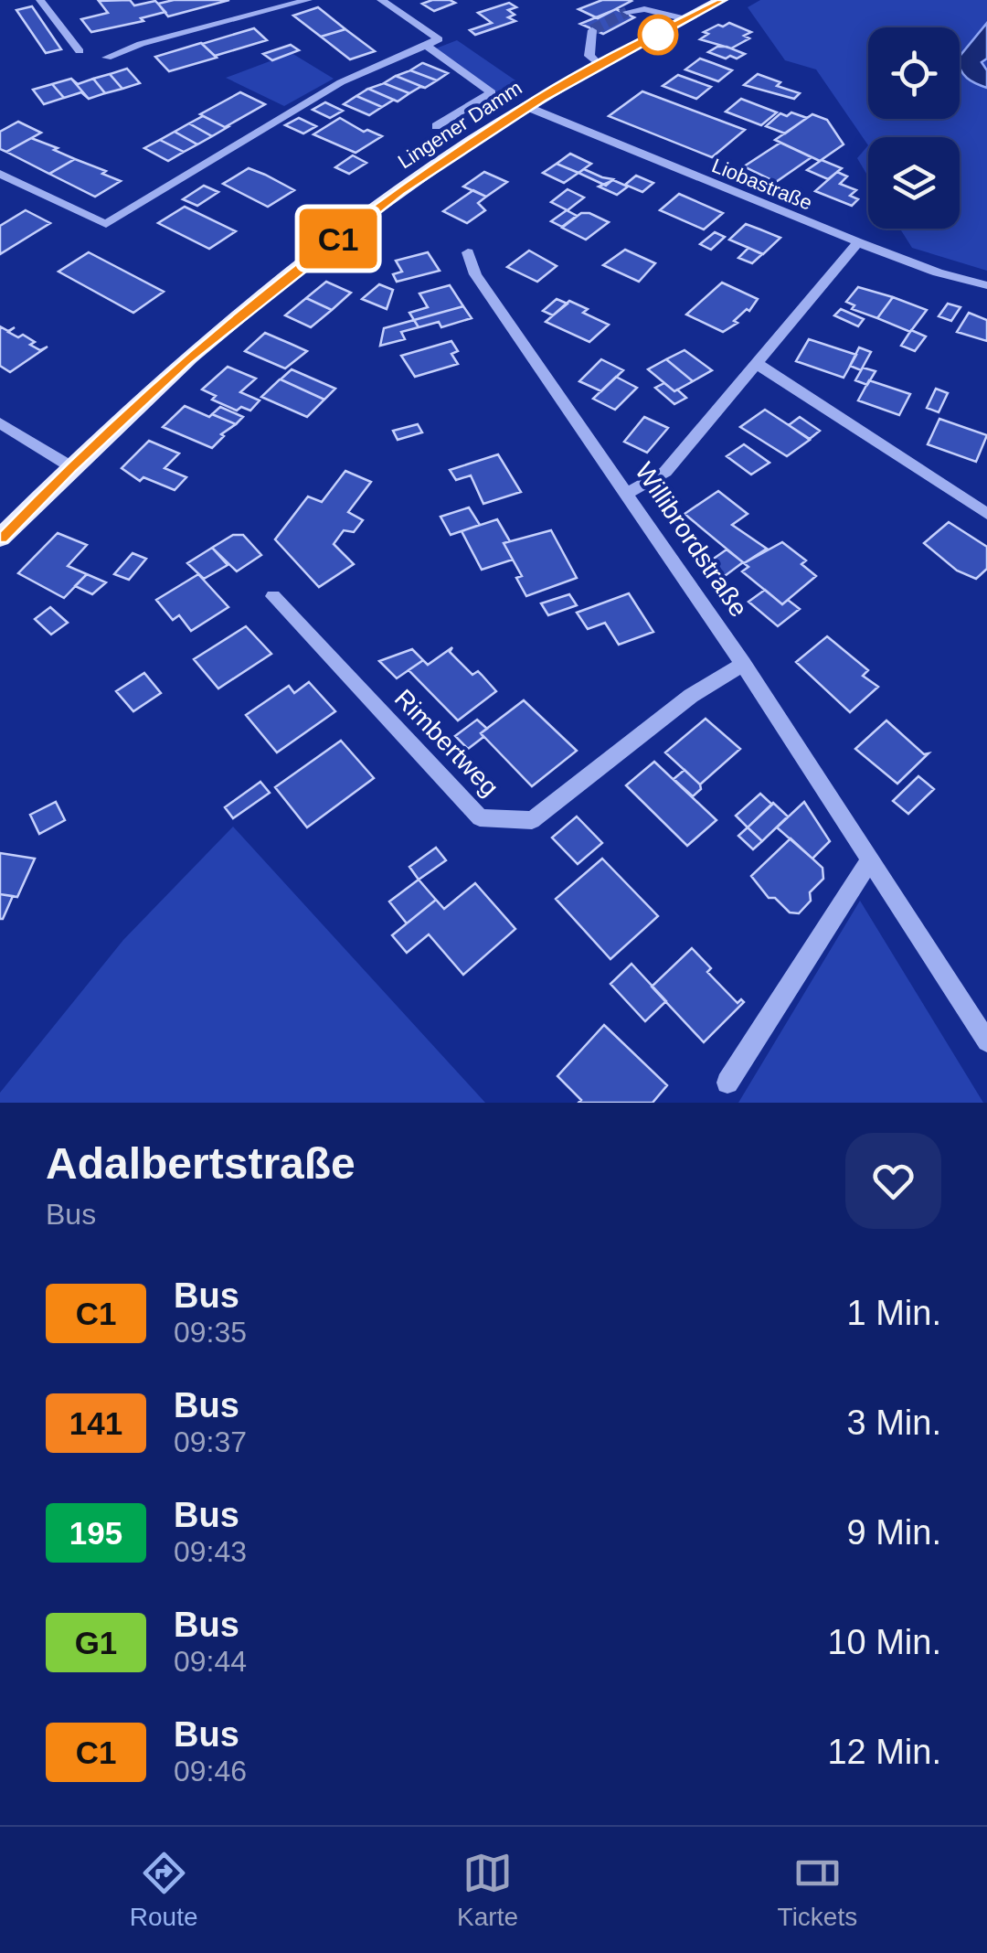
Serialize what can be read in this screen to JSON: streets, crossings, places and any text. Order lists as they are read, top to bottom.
{
  "streets": {
    "main road": ["Lingener Damm"],
    "street": ["Liobastraße", "Willibrordstraße", "Rimbertweg"]
  },
  "crossings": [
    ["Lingener Damm", "Liobastraße"],
    ["Willibrordstraße", "Rimbertweg"]
  ],
  "lines": ["bus line C1"],
  "page": {
    "on_map": "C1",
    "heading": ["Adalbertstraße", "Bus"],
    "list": [
      {
        "mark": "C1",
        "name": "Bus",
        "note": "09:35",
        "value": "1 Min."
      },
      {
        "mark": "141",
        "name": "Bus",
        "note": "09:37",
        "value": "3 Min."
      },
      {
        "mark": "195",
        "name": "Bus",
        "note": "09:43",
        "value": "9 Min."
      },
      {
        "mark": "G1",
        "name": "Bus",
        "note": "09:44",
        "value": "10 Min."
      },
      {
        "mark": "C1",
        "name": "Bus",
        "note": "09:46",
        "value": "12 Min."
      }
    ],
    "tabs": ["Route", "Karte", "Tickets"]
  }
}
